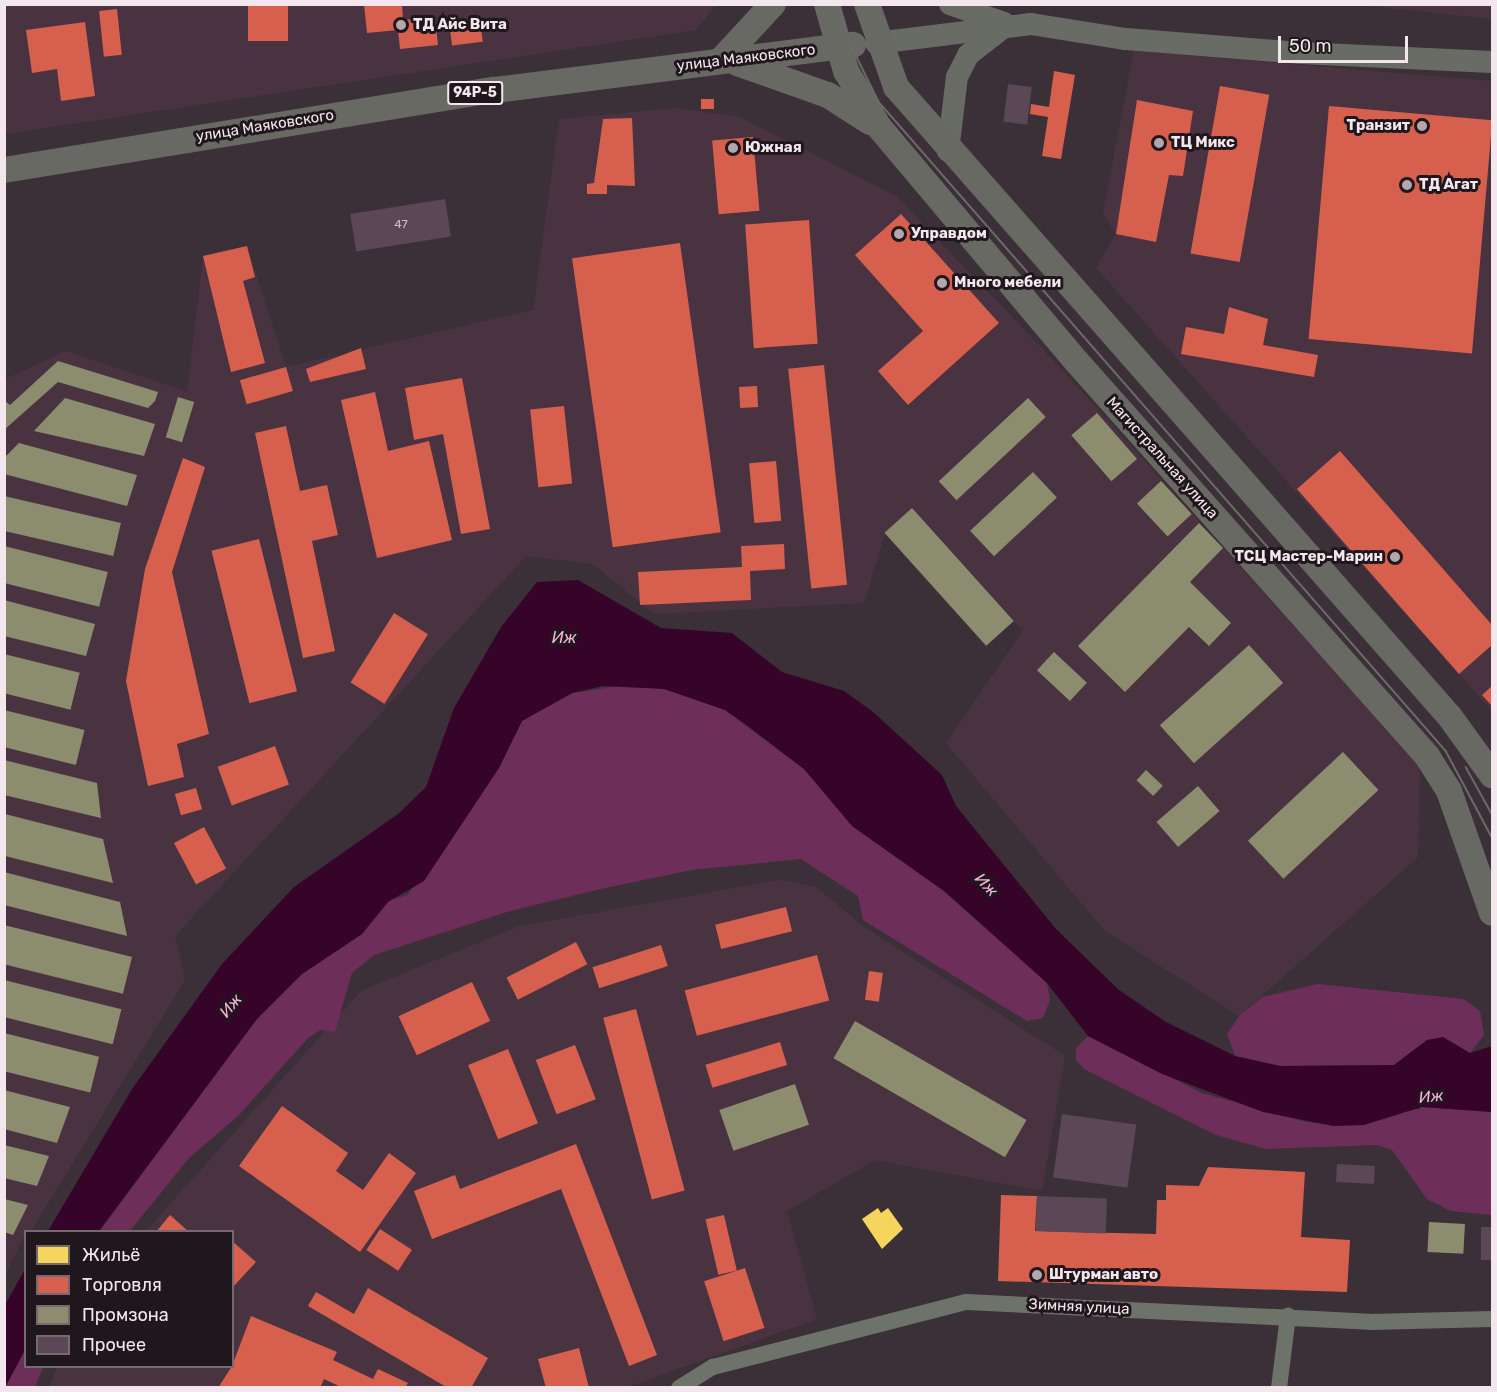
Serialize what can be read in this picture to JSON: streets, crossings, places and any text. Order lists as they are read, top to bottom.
{
  "streets": {
    "main road": ["улица Маяковского", "94Р-5", "Магистральная улица"],
    "street": ["Зимняя улица"]
  },
  "crossings": [
    ["улица Маяковского", "Магистральная улица"]
  ],
  "water": ["Иж"],
  "places": [
    "ТД Айс Вита",
    "Транзит",
    "ТЦ Микс",
    "Южная",
    "ТД Агат",
    "Управдом",
    "Много мебели",
    "ТСЦ Мастер-Марин",
    "Штурман авто"
  ],
  "house_numbers": ["47"],
  "legend": [
    "Жильё",
    "Торговля",
    "Промзона",
    "Прочее"
  ],
  "scale_bar": "50 m"
}
